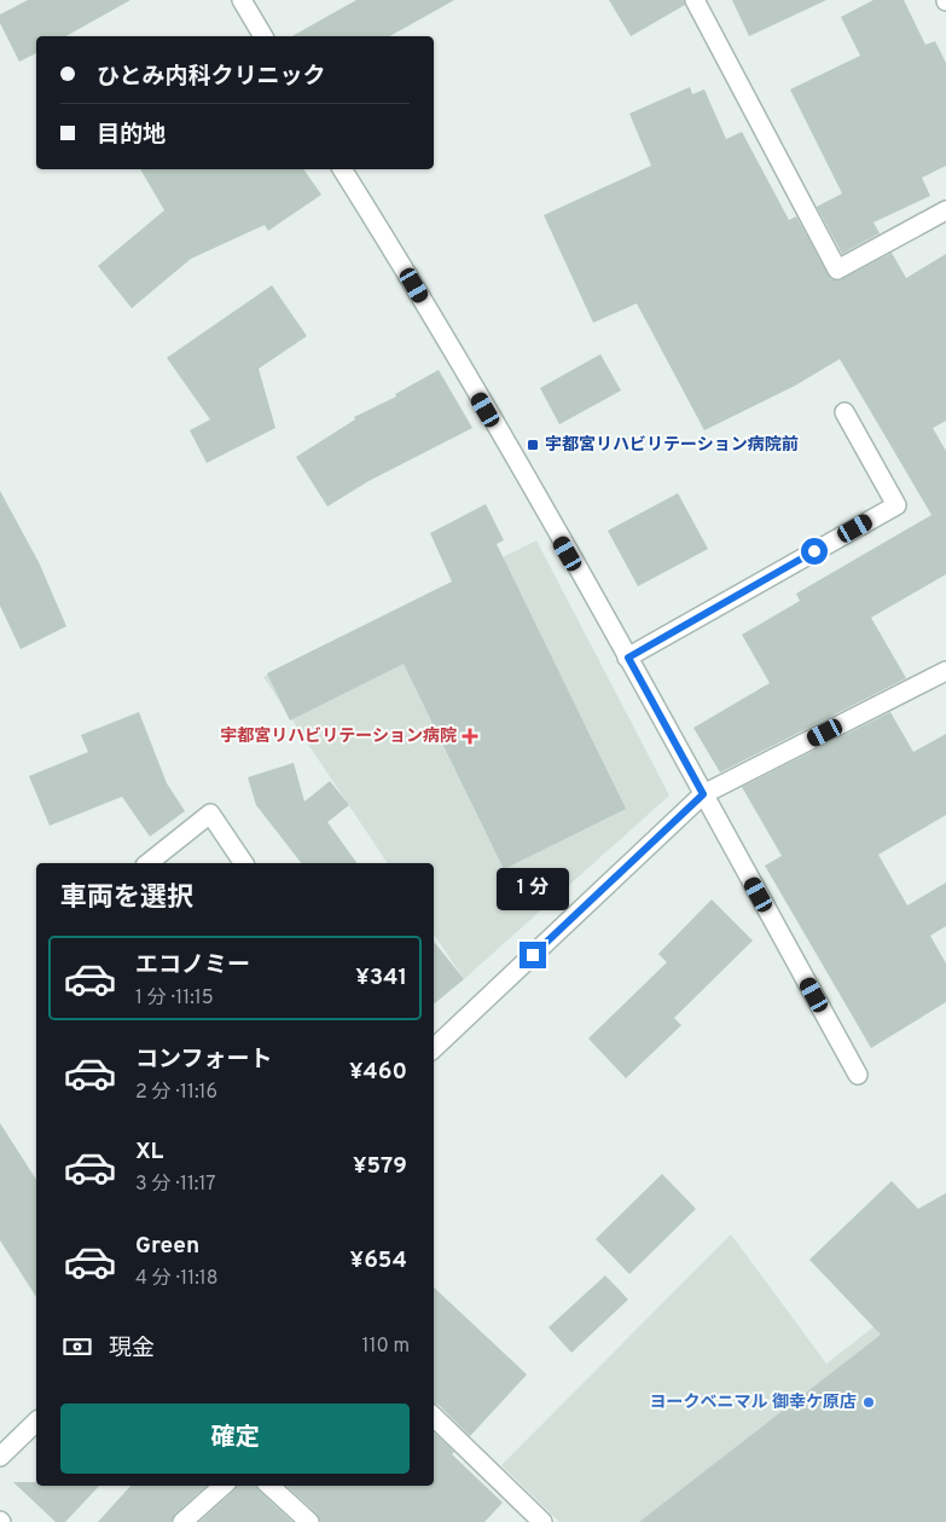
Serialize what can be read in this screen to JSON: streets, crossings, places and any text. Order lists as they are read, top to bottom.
{
  "places": {
    "transit": ["宇都宮リハビリテーション病院前"],
    "health": ["宇都宮リハビリテーション病院"],
    "other": ["ヨークベニマル 御幸ケ原店"]
  },
  "page": {
    "banner": ["ひとみ内科クリニック", "目的地"],
    "heading": "車両を選択",
    "bubble": "1 分",
    "list": [
      {
        "name": "エコノミー",
        "note": "1 分 · 11:15",
        "value": "¥341"
      },
      {
        "name": "コンフォート",
        "note": "2 分 · 11:16",
        "value": "¥460"
      },
      {
        "name": "XL",
        "note": "3 分 · 11:17",
        "value": "¥579"
      },
      {
        "name": "Green",
        "note": "4 分 · 11:18",
        "value": "¥654"
      }
    ],
    "pay": ["現金", "110 m"],
    "buttons": "確定"
  }
}
